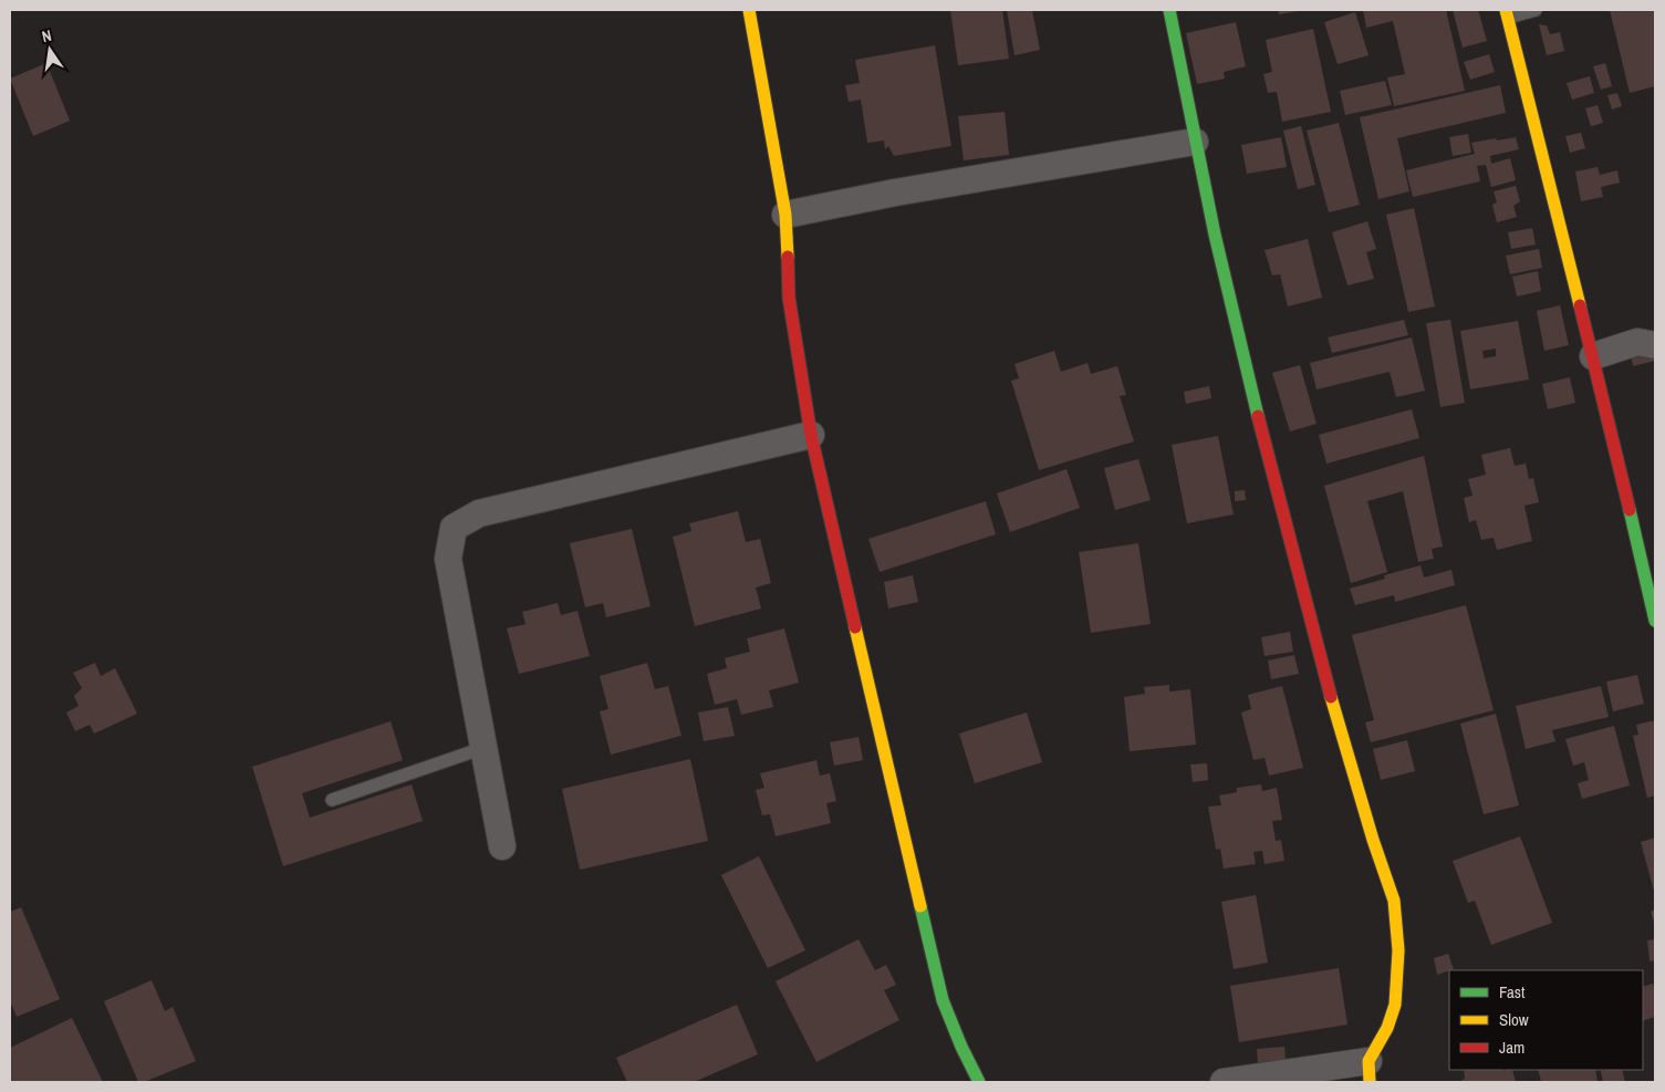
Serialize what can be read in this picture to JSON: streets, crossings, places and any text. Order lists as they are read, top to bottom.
{
  "legend": ["Fast", "Slow", "Jam"],
  "north": "top"
}
